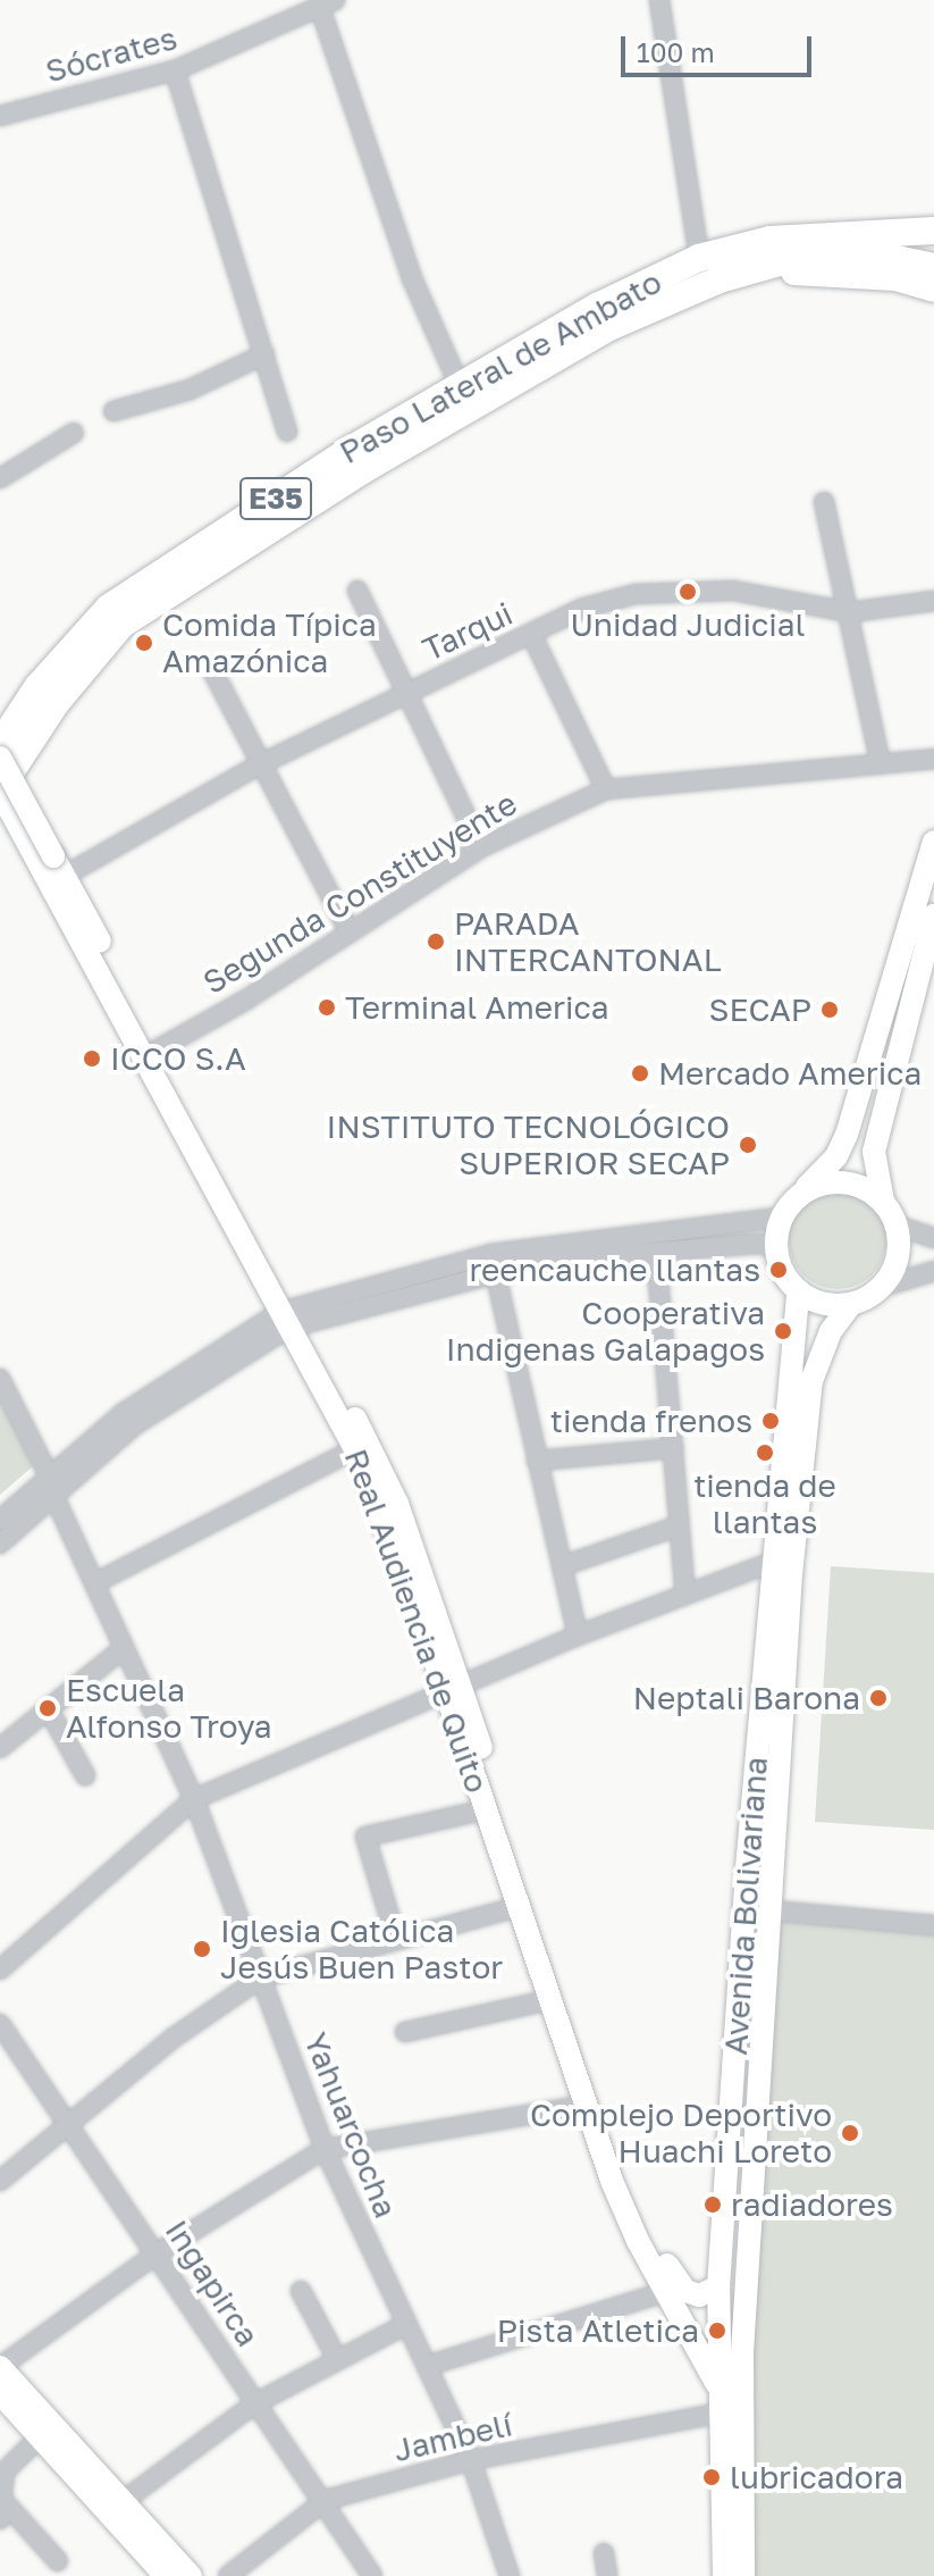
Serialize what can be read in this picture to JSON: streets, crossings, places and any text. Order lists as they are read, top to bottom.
{
  "streets": {
    "highway": ["Paso Lateral de Ambato", "E35"],
    "main road": ["Real Audiencia de Quito", "Avenida Bolivariana"],
    "street": [
      "Sócrates",
      "Tarqui",
      "Segunda Constituyente",
      "Yahuarcocha",
      "Ingapirca",
      "Jambelí"
    ]
  },
  "crossings": [
    ["Paso Lateral de Ambato", "Real Audiencia de Quito"],
    ["Tarqui", "Real Audiencia de Quito"],
    ["Segunda Constituyente", "Real Audiencia de Quito"],
    ["Real Audiencia de Quito", "Avenida Bolivariana"],
    ["Avenida Bolivariana", "Jambelí"],
    ["Yahuarcocha", "Jambelí"],
    ["Ingapirca", "Jambelí"]
  ],
  "places": [
    "Unidad Judicial",
    "Comida Típica Amazónica",
    "PARADA INTERCANTONAL",
    "Terminal America",
    "SECAP",
    "ICCO S.A",
    "Mercado America",
    "INSTITUTO TECNOLÓGICO SUPERIOR SECAP",
    "reencauche llantas",
    "Cooperativa Indigenas Galapagos",
    "tienda frenos",
    "tienda de llantas",
    "Neptali Barona",
    "Escuela Alfonso Troya",
    "Iglesia Católica Jesús Buen Pastor",
    "Complejo Deportivo Huachi Loreto",
    "radiadores",
    "Pista Atletica",
    "lubricadora"
  ],
  "scale_bar": "100 m"
}
